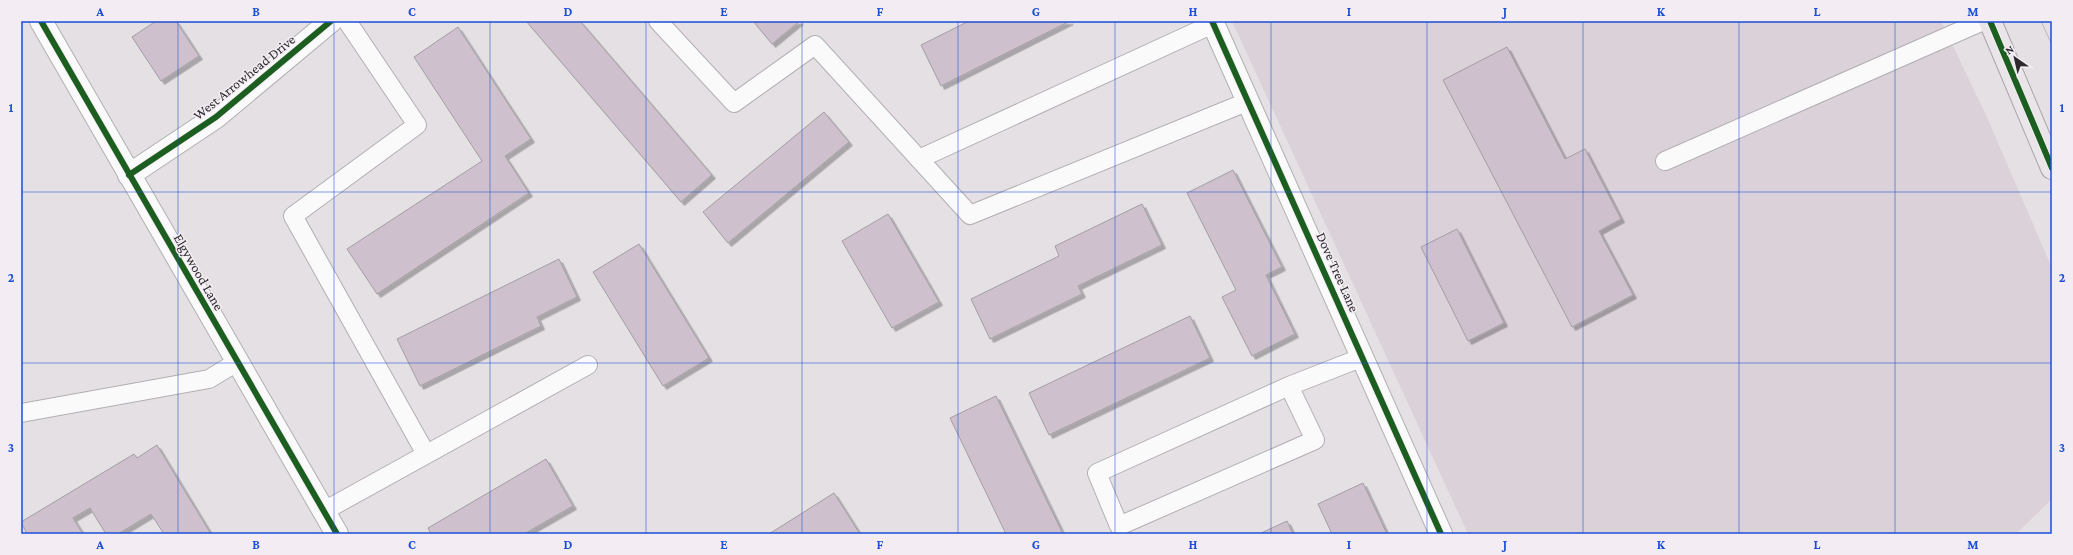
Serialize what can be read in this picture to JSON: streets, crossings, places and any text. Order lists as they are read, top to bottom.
{
  "streets": {
    "street": ["West Arrowhead Drive", "Elgywood Lane", "Dove Tree Lane"]
  },
  "crossings": [
    ["West Arrowhead Drive", "Elgywood Lane"]
  ],
  "north": "top left",
  "grid": {
    "columns": [
      "A",
      "B",
      "C",
      "D",
      "E",
      "F",
      "G",
      "H",
      "I",
      "J",
      "K",
      "L",
      "M"
    ],
    "rows": ["1", "2", "3"]
  }
}
